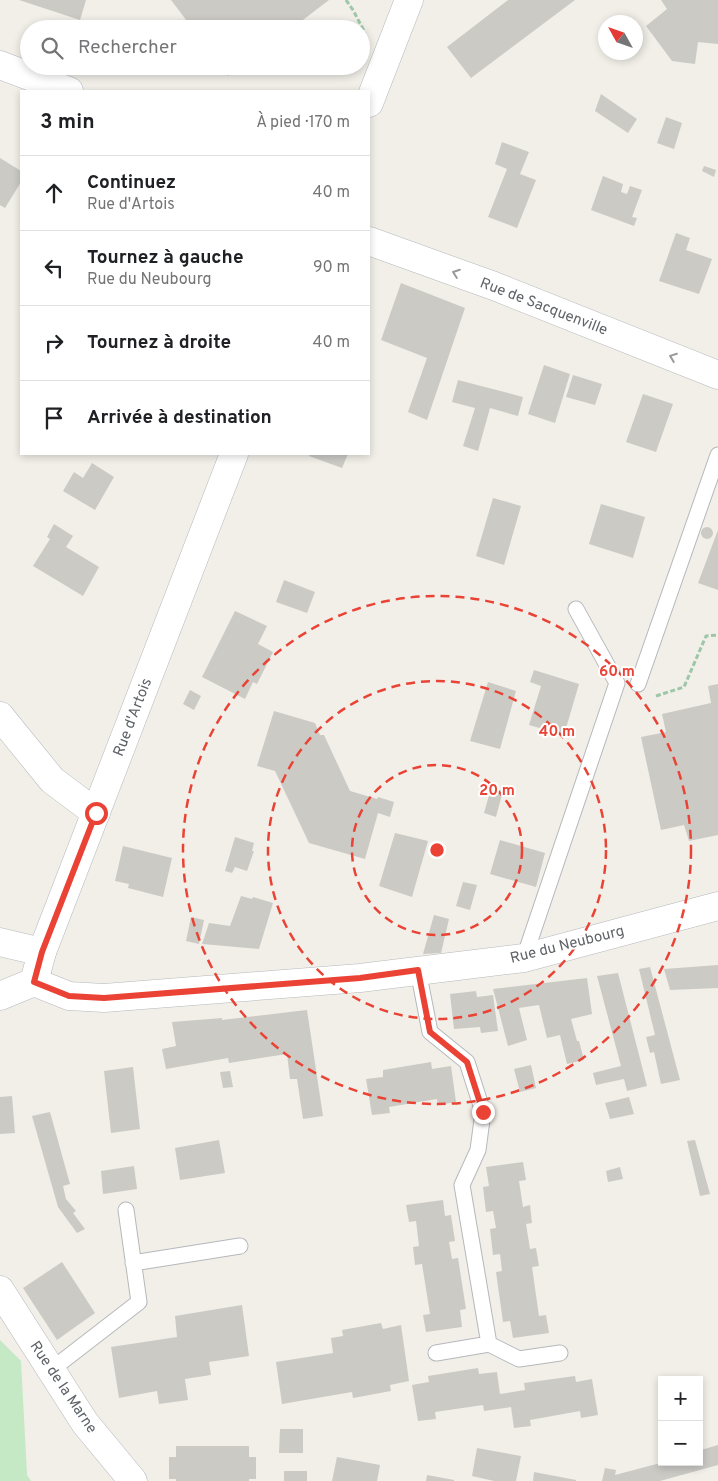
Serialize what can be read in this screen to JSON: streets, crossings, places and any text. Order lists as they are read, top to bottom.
{
  "streets": {
    "street": [
      "Rue de Sacquenville",
      "Rue d'Artois",
      "Rue du Neubourg",
      "Rue de la Marne"
    ]
  },
  "crossings": [
    ["Rue d'Artois", "Rue du Neubourg"]
  ],
  "one_way": ["Rue de Sacquenville"],
  "north": "top left",
  "page": {
    "search": "Rechercher",
    "heading": ["3 min", "À pied · 170 m"],
    "list": [
      ["Continuez", "Rue d'Artois", "40 m"],
      ["Tournez à gauche", "Rue du Neubourg", "90 m"],
      ["Tournez à droite", "40 m"],
      "Arrivée à destination"
    ],
    "map_buttons": ["+", "−"]
  },
  "rings": ["60 m", "40 m", "20 m"]
}
